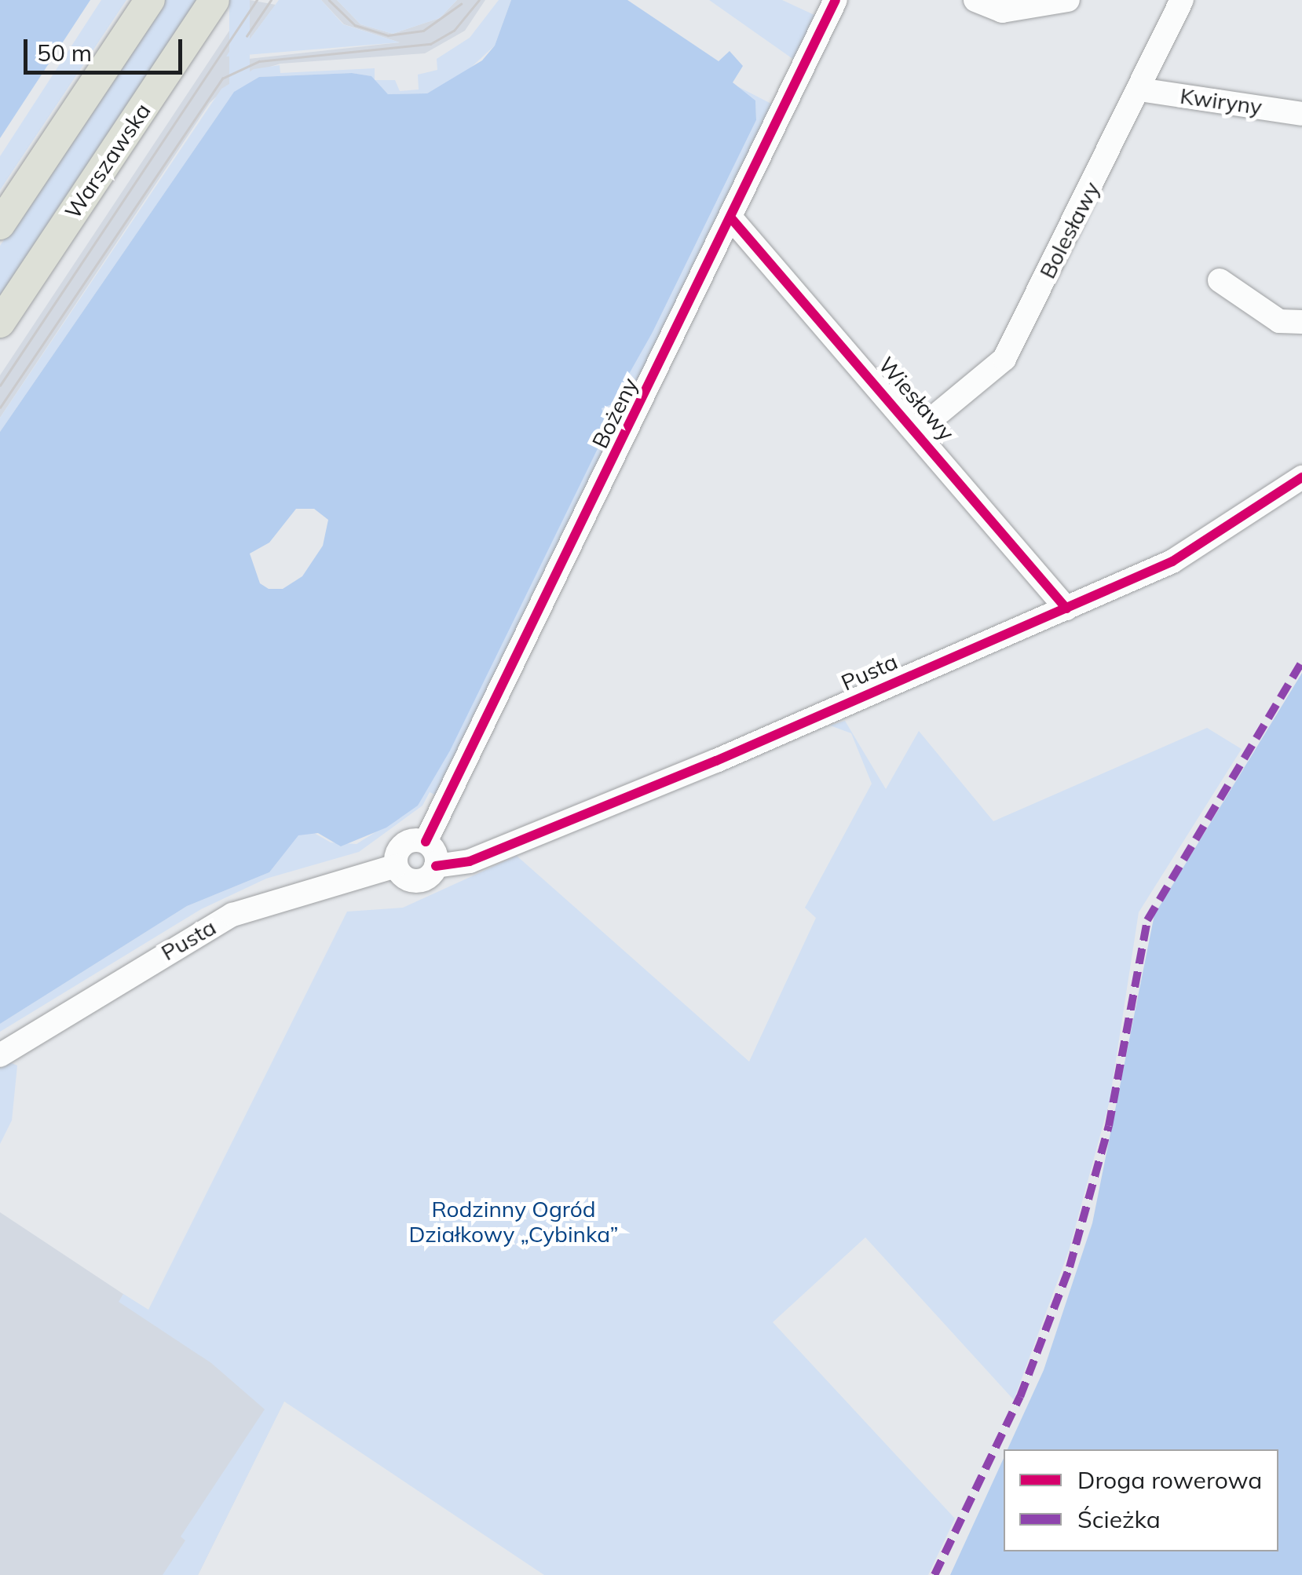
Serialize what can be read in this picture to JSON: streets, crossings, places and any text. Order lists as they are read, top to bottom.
{
  "streets": {
    "main road": ["Warszawska"],
    "street": [
      "Kwiryny",
      "Bolesławy",
      "Wiesławy",
      "Bożeny",
      "Pusta"
    ]
  },
  "crossings": [
    ["Kwiryny", "Bolesławy"],
    ["Bolesławy", "Wiesławy"],
    ["Wiesławy", "Bożeny"],
    ["Wiesławy", "Pusta"],
    ["Bożeny", "Pusta"]
  ],
  "parks": ["Rodzinny Ogród Działkowy „Cybinka”"],
  "legend": ["Droga rowerowa", "Ścieżka"],
  "scale_bar": "50 m"
}
